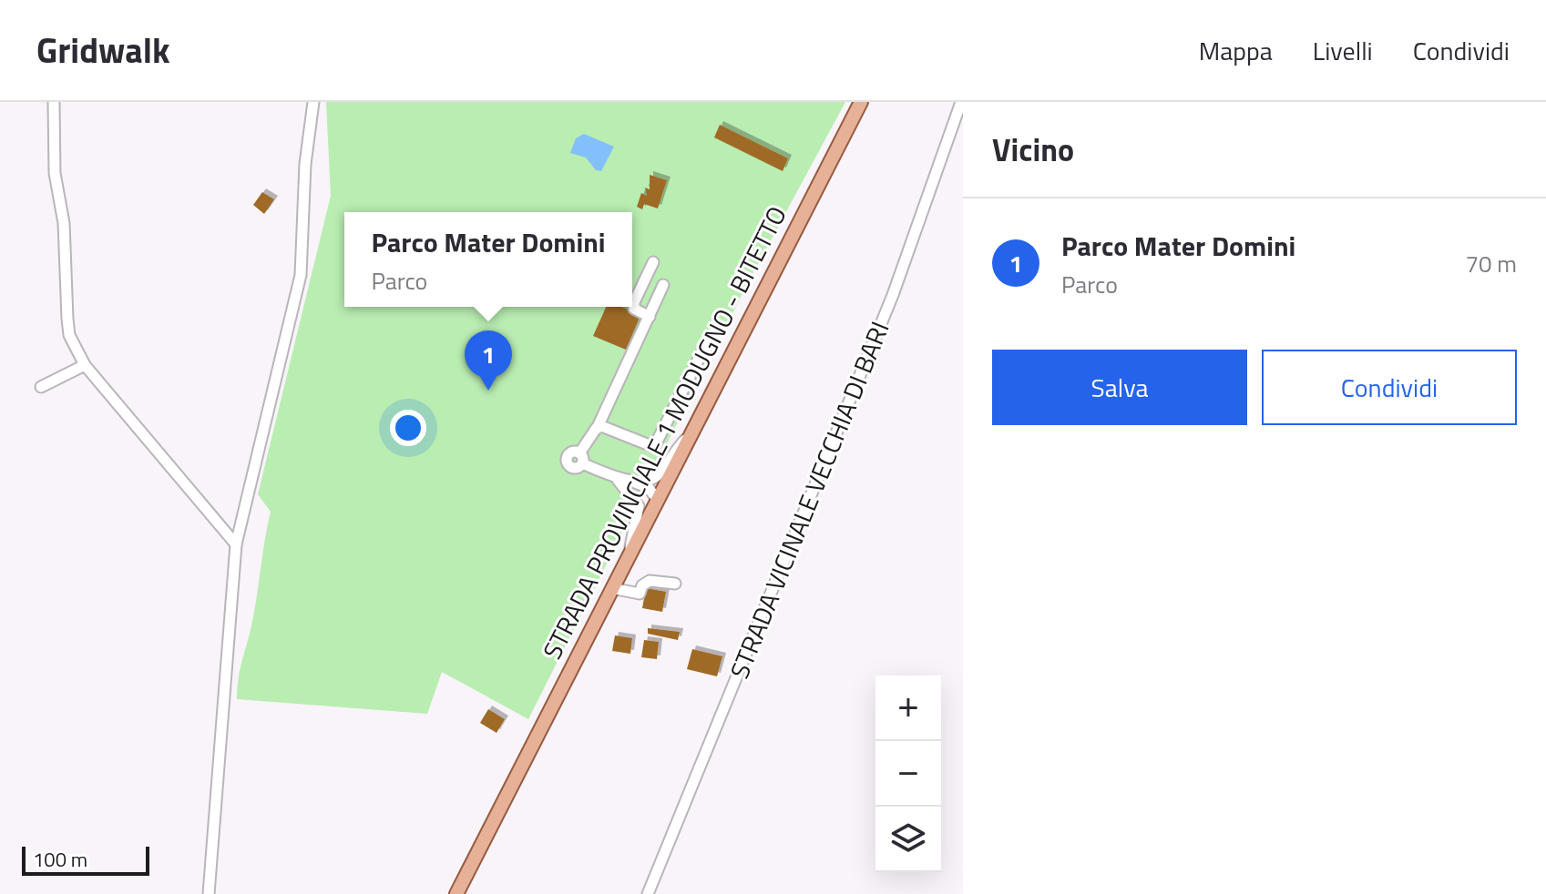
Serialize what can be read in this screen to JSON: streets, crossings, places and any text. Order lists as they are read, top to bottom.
{
  "streets": {
    "main road": ["STRADA PROVINCIALE 1 MODUGNO - BITETTO"],
    "street": ["STRADA VICINALE VECCHIA DI BARI"]
  },
  "scale_bar": "100 m",
  "page": {
    "header": "Gridwalk",
    "nav": ["Mappa", "Livelli", "Condividi"],
    "heading": "Vicino",
    "list": [
      {
        "mark": "1",
        "name": "Parco Mater Domini",
        "note": "Parco",
        "value": "70 m"
      }
    ],
    "popup": ["Parco Mater Domini", "Parco"],
    "buttons": ["Salva", "Condividi"],
    "pins": "1",
    "map_buttons": ["+", "−"],
    "scale": "100 m"
  }
}
